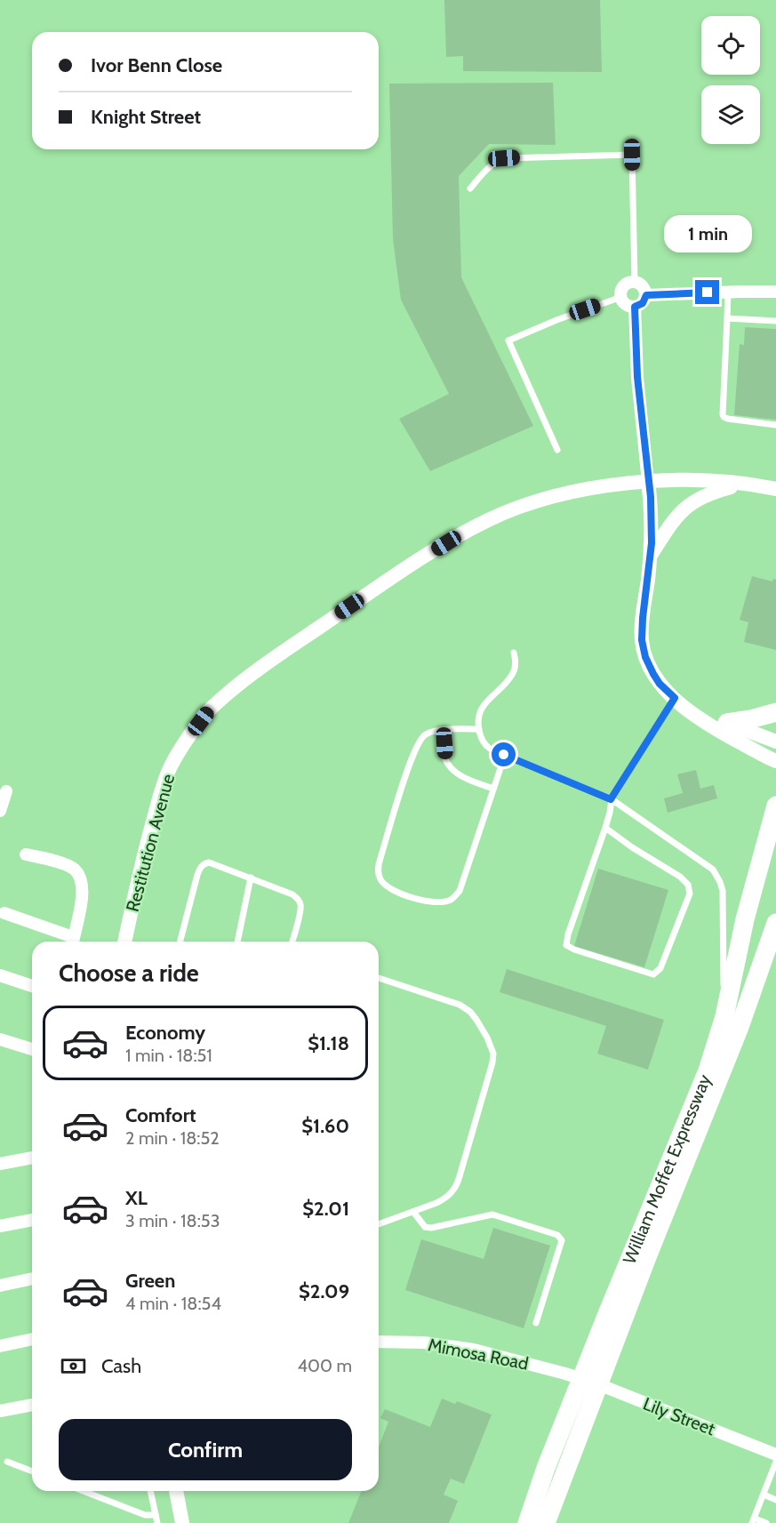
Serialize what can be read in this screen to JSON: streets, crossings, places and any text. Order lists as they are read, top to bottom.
{
  "streets": {
    "main road": ["William Moffet Expressway"],
    "street": ["Restitution Avenue", "Mimosa Road", "Lily Street"]
  },
  "crossings": [
    ["William Moffet Expressway", "Mimosa Road"],
    ["William Moffet Expressway", "Lily Street"],
    ["Mimosa Road", "Lily Street"]
  ],
  "page": {
    "banner": ["Ivor Benn Close", "Knight Street"],
    "bubble": "1 min",
    "heading": "Choose a ride",
    "list": [
      {
        "name": "Economy",
        "note": "1 min · 18:51",
        "value": "$1.18"
      },
      {
        "name": "Comfort",
        "note": "2 min · 18:52",
        "value": "$1.60"
      },
      {
        "name": "XL",
        "note": "3 min · 18:53",
        "value": "$2.01"
      },
      {
        "name": "Green",
        "note": "4 min · 18:54",
        "value": "$2.09"
      }
    ],
    "pay": ["Cash", "400 m"],
    "buttons": "Confirm"
  }
}
